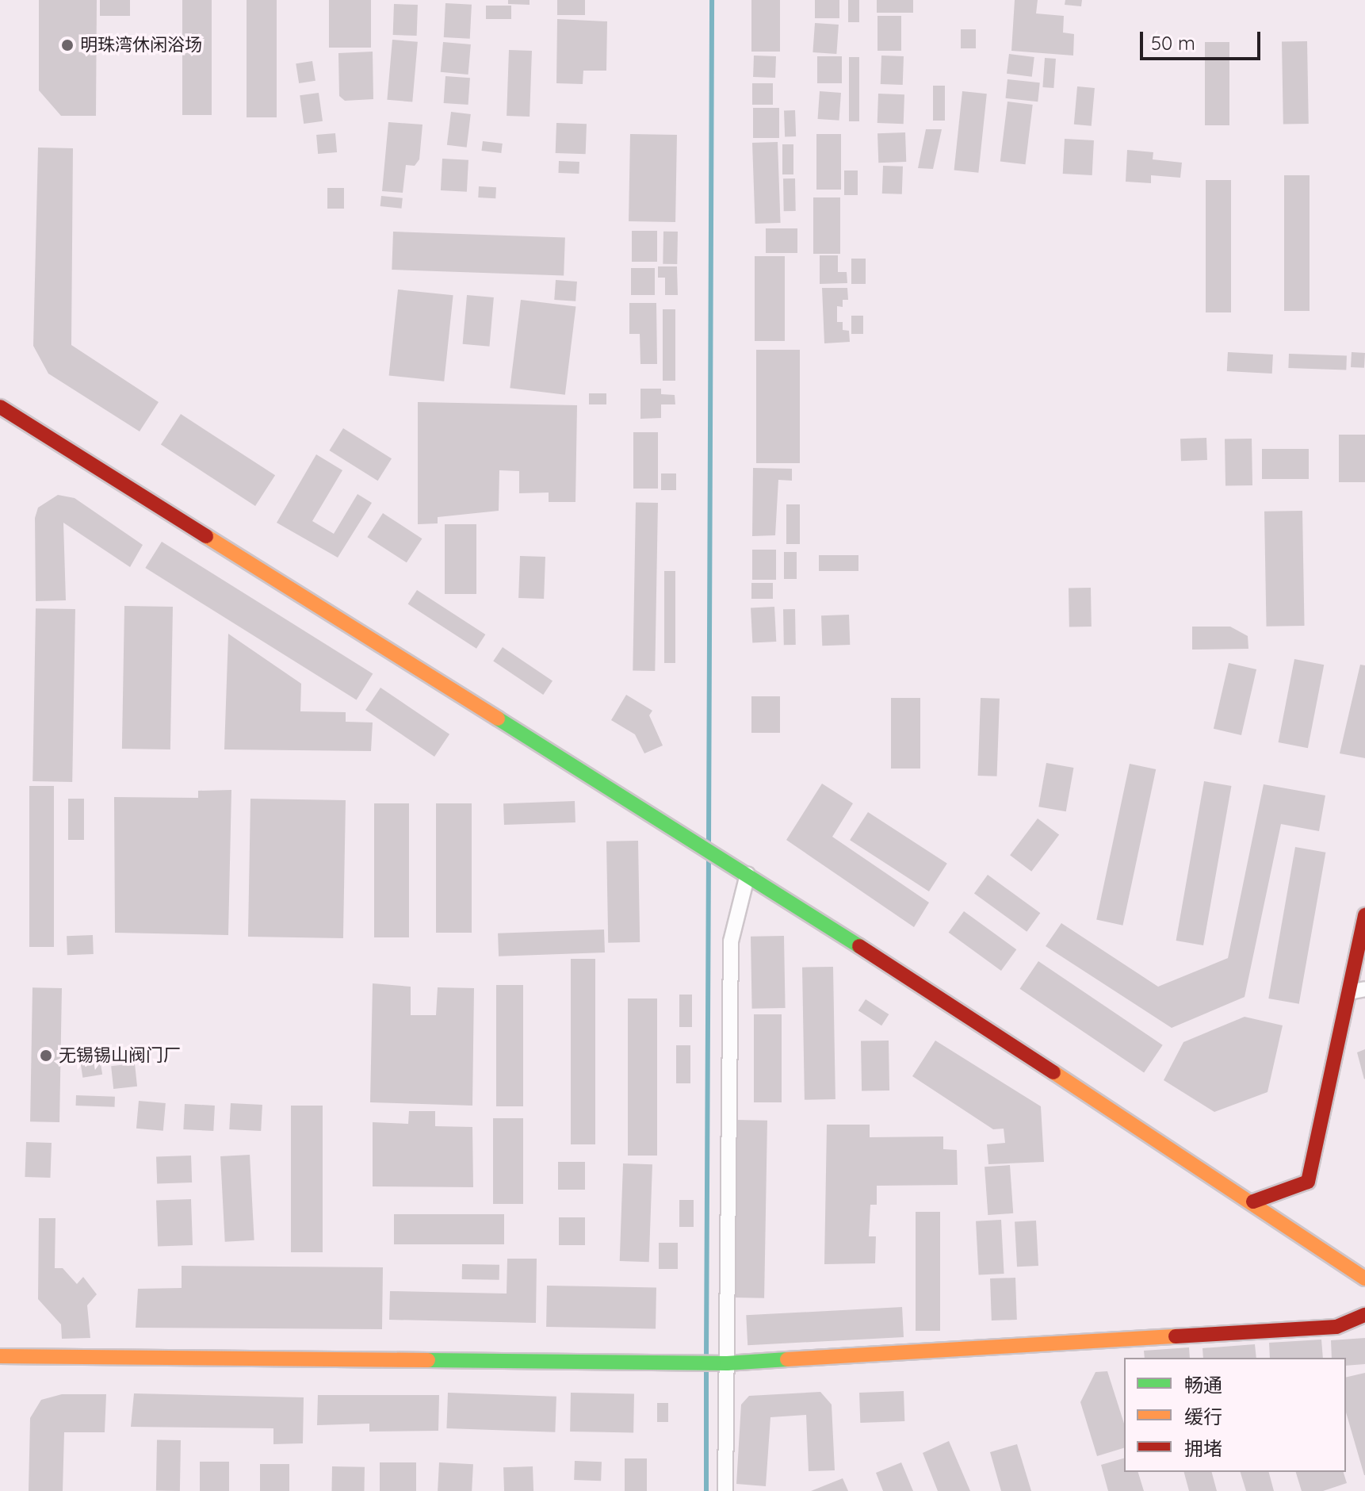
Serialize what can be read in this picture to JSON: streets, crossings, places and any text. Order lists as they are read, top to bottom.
{
  "places": ["明珠湾休闲浴场", "无锡锡山阀门厂"],
  "legend": ["畅通", "缓行", "拥堵"],
  "scale_bar": "50 m"
}
